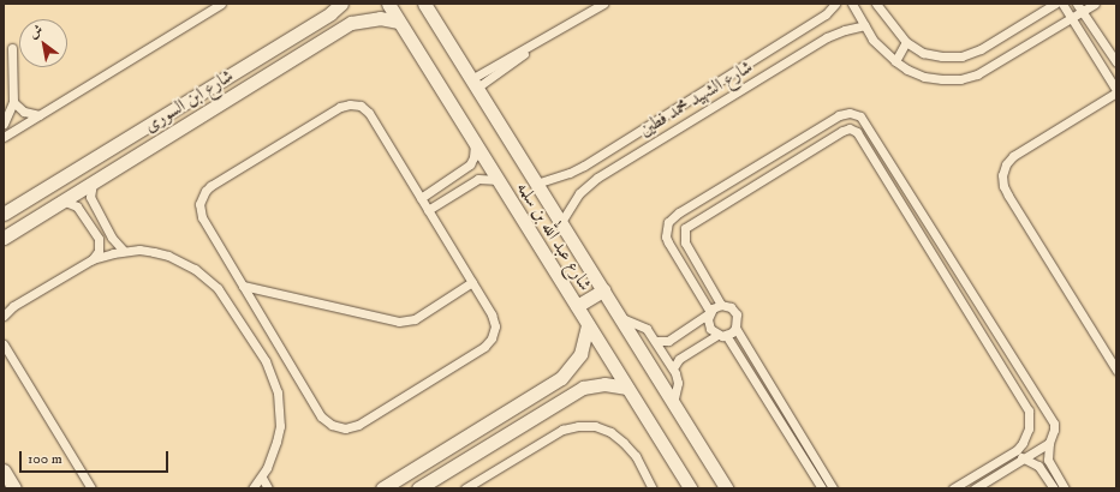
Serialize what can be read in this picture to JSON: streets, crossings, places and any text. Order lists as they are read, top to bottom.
{
  "streets": {
    "street": ["شارع الشهيد محمد فطين", "شارع ابن السورى", "شارع عبد الله بن سلمه"]
  },
  "crossings": [
    ["شارع الشهيد محمد فطين", "شارع عبد الله بن سلمه"],
    ["شارع ابن السورى", "شارع عبد الله بن سلمه"]
  ],
  "scale_bar": "100 m",
  "north": "top left"
}
